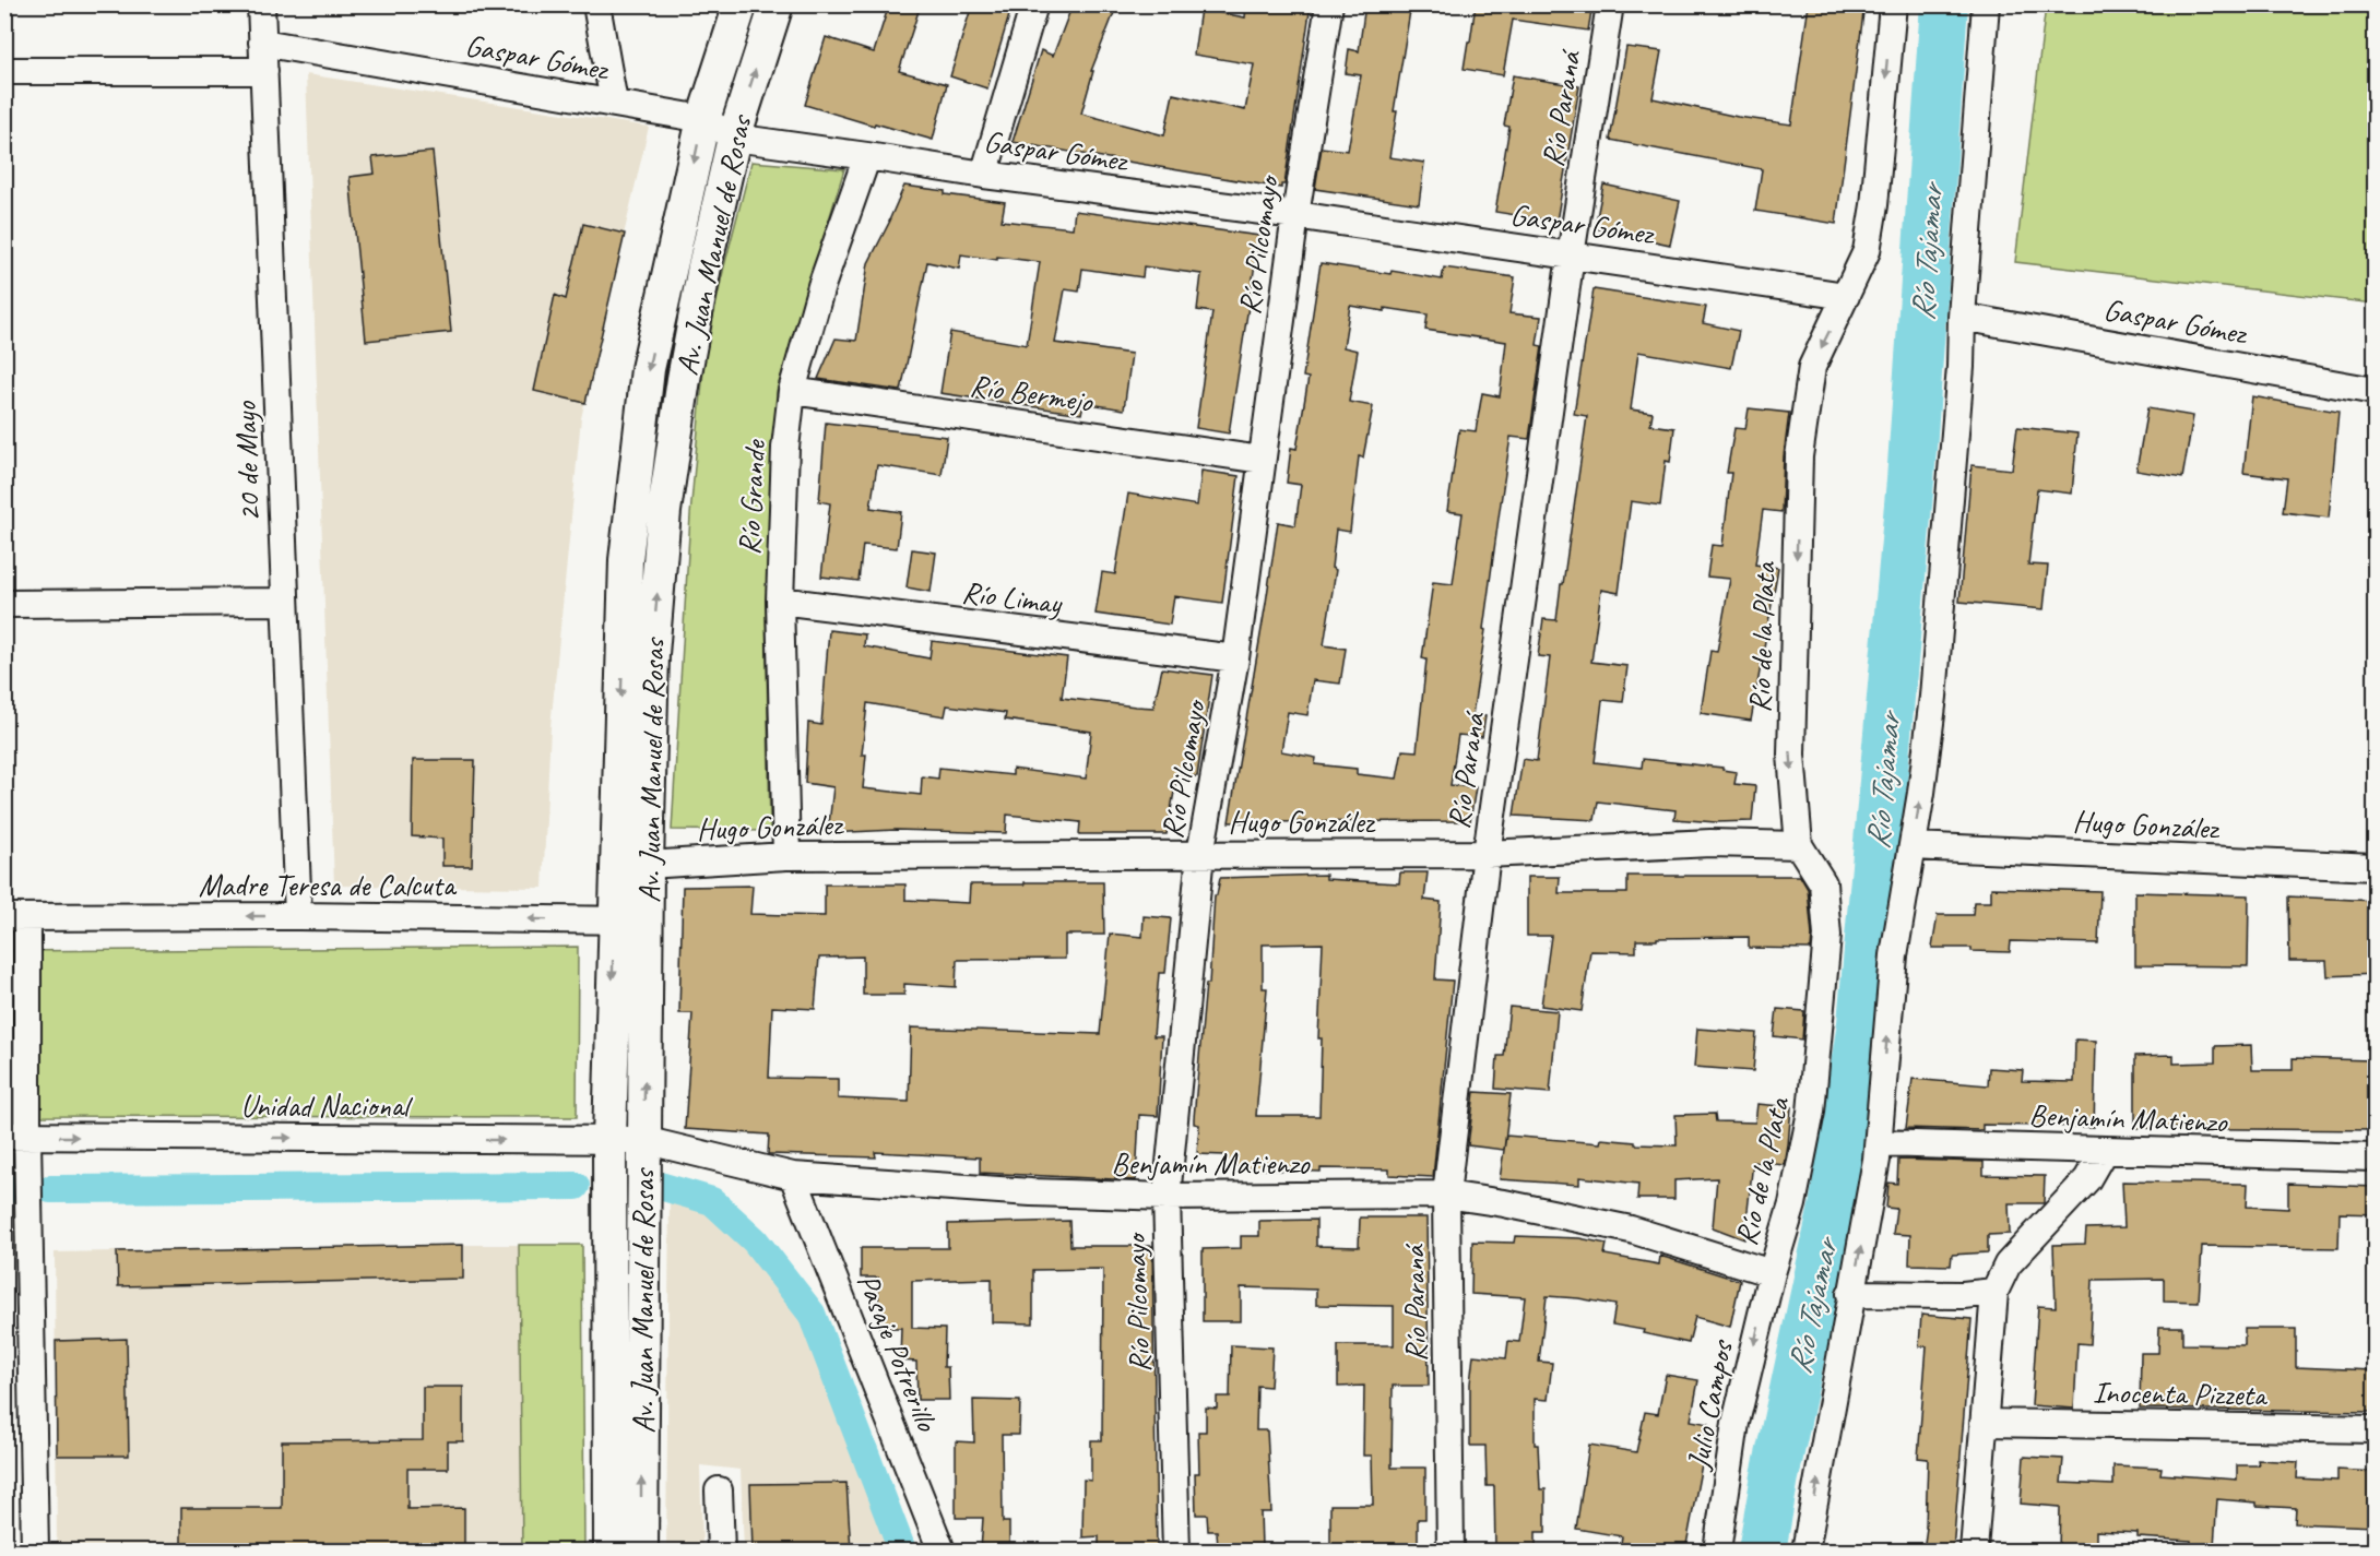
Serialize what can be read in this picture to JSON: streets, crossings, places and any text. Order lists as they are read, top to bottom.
{
  "streets": {
    "main road": ["Av. Juan Manuel de Rosas"],
    "street": [
      "Gaspar Gómez",
      "Río Paraná",
      "Río Pilcomayo",
      "Río Bermejo",
      "20 de Mayo",
      "Río Grande",
      "Río Limay",
      "Río de la Plata",
      "Hugo González",
      "Madre Teresa de Calcuta",
      "Unidad Nacional",
      "Benjamín Matienzo",
      "Pasaje Potrerillo",
      "Inocenta Pizzeta",
      "Julio Campos"
    ]
  },
  "crossings": [
    ["Gaspar Gómez", "Río Paraná"],
    ["Gaspar Gómez", "Av. Juan Manuel de Rosas"],
    ["Gaspar Gómez", "Río Pilcomayo"],
    ["Gaspar Gómez", "20 de Mayo"],
    ["Gaspar Gómez", "Río Grande"],
    ["Gaspar Gómez", "Río de la Plata"],
    ["Río Paraná", "Hugo González"],
    ["Río Paraná", "Benjamín Matienzo"],
    ["Av. Juan Manuel de Rosas", "Hugo González"],
    ["Av. Juan Manuel de Rosas", "Madre Teresa de Calcuta"],
    ["Av. Juan Manuel de Rosas", "Unidad Nacional"],
    ["Av. Juan Manuel de Rosas", "Benjamín Matienzo"],
    ["Río Pilcomayo", "Río Bermejo"],
    ["Río Pilcomayo", "Río Limay"],
    ["Río Pilcomayo", "Hugo González"],
    ["Río Pilcomayo", "Benjamín Matienzo"],
    ["Río Bermejo", "Río Grande"],
    ["20 de Mayo", "Madre Teresa de Calcuta"],
    ["Río Grande", "Río Limay"],
    ["Río Grande", "Hugo González"],
    ["Río de la Plata", "Hugo González"],
    ["Río de la Plata", "Benjamín Matienzo"],
    ["Río de la Plata", "Julio Campos"],
    ["Unidad Nacional", "Benjamín Matienzo"],
    ["Benjamín Matienzo", "Pasaje Potrerillo"],
    ["Benjamín Matienzo", "Julio Campos"]
  ],
  "one_way": ["Madre Teresa de Calcuta", "Unidad Nacional"],
  "water": ["Río Tajamar"]
}
